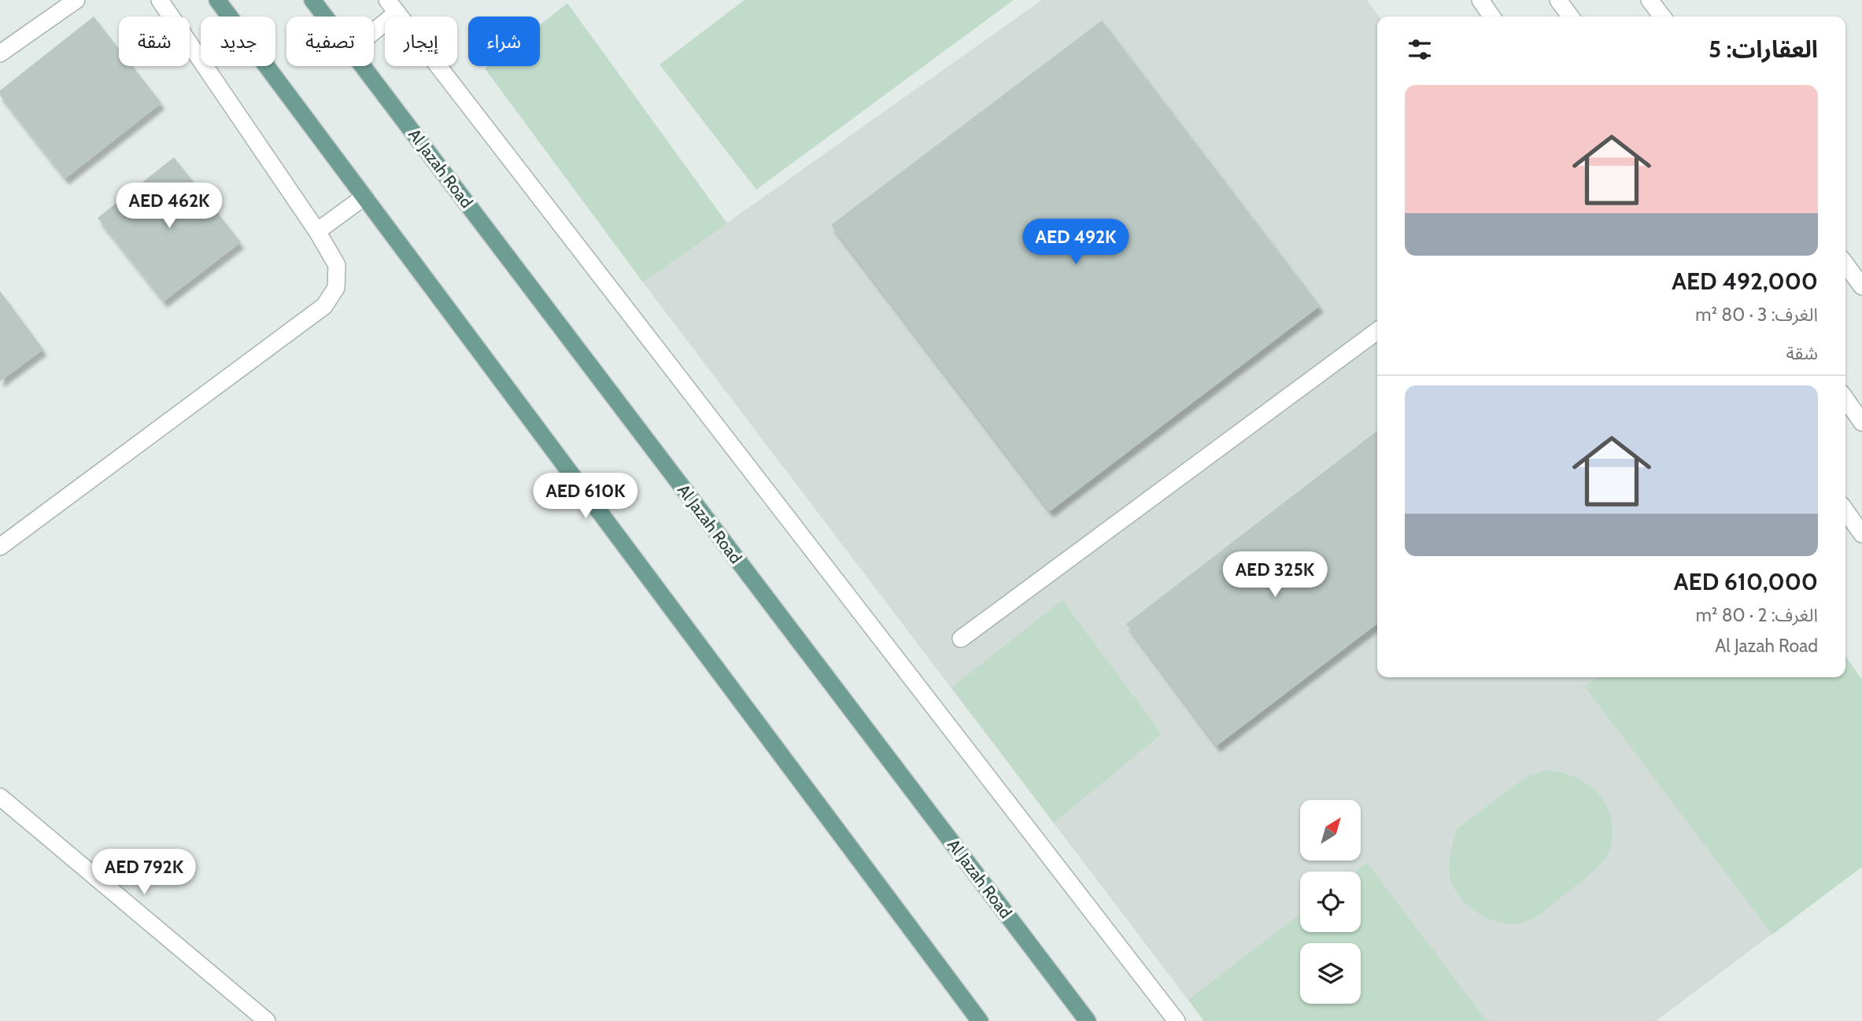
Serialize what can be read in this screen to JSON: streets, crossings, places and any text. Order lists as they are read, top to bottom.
{
  "streets": {
    "main road": ["Al Jazah Road"]
  },
  "north": "top right",
  "page": {
    "chip": [
      "شراء",
      "إيجار",
      "تصفية",
      "جديد",
      "شقة"
    ],
    "heading": "العقارات: 5",
    "list": [
      {
        "name": "AED 492,000",
        "note": "الغرف: 3 · 80 m² · شقة"
      },
      {
        "name": "AED 610,000",
        "note": "الغرف: 2 · 80 m² · Al Jazah Road"
      }
    ],
    "price": [
      "AED 462K",
      "AED 492K",
      "AED 610K",
      "AED 325K",
      "AED 792K"
    ]
  }
}
